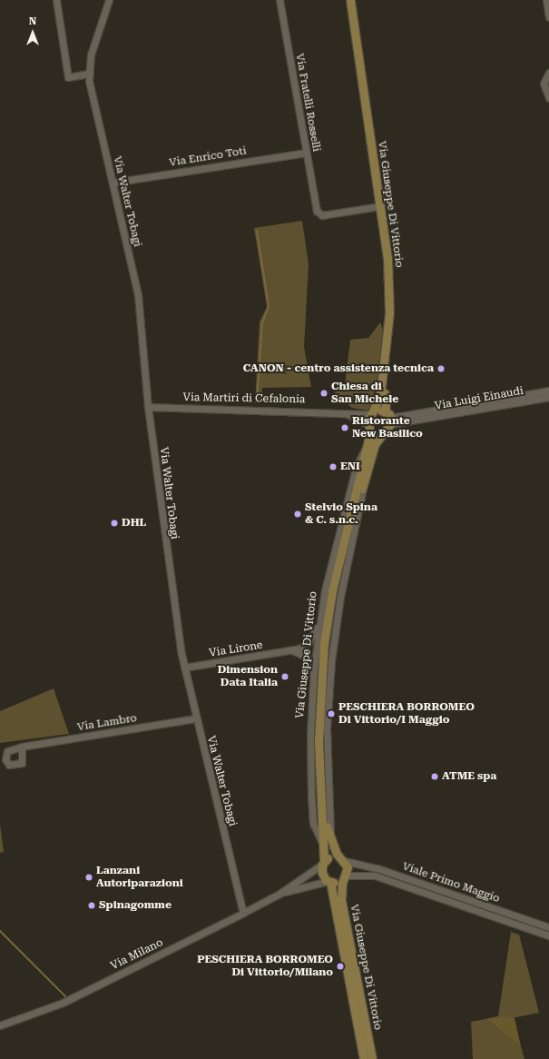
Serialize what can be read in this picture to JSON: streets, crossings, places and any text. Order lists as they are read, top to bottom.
{
  "streets": {
    "main road": ["Via Giuseppe Di Vittorio"],
    "street": [
      "Via Fratelli Rosselli",
      "Via Enrico Toti",
      "Via Walter Tobagi",
      "Via Martiri di Cefalonia",
      "Via Luigi Einaudi",
      "Via Lirone",
      "Via Lambro",
      "Viale Primo Maggio",
      "Via Milano"
    ]
  },
  "crossings": [
    ["Via Fratelli Rosselli", "Via Enrico Toti"],
    ["Via Fratelli Rosselli", "Via Giuseppe Di Vittorio"],
    ["Via Enrico Toti", "Via Walter Tobagi"],
    ["Via Walter Tobagi", "Via Martiri di Cefalonia"],
    ["Via Walter Tobagi", "Via Lirone"],
    ["Via Walter Tobagi", "Via Lambro"],
    ["Via Walter Tobagi", "Via Milano"],
    ["Via Giuseppe Di Vittorio", "Via Martiri di Cefalonia"],
    ["Via Giuseppe Di Vittorio", "Via Luigi Einaudi"],
    ["Via Giuseppe Di Vittorio", "Via Lirone"],
    ["Via Giuseppe Di Vittorio", "Viale Primo Maggio"],
    ["Via Giuseppe Di Vittorio", "Via Milano"]
  ],
  "places": [
    "CANON - centro assistenza tecnica",
    "Chiesa di San Michele",
    "Ristorante New Basilico",
    "ENI",
    "Stelvio Spina & C. s.n.c.",
    "DHL",
    "Dimension Data Italia",
    "PESCHIERA BORROMEO Di Vittorio/I Maggio",
    "ATME spa",
    "Lanzani Autoriparazioni",
    "Spinagomme",
    "PESCHIERA BORROMEO Di Vittorio/Milano"
  ],
  "north": "top"
}
